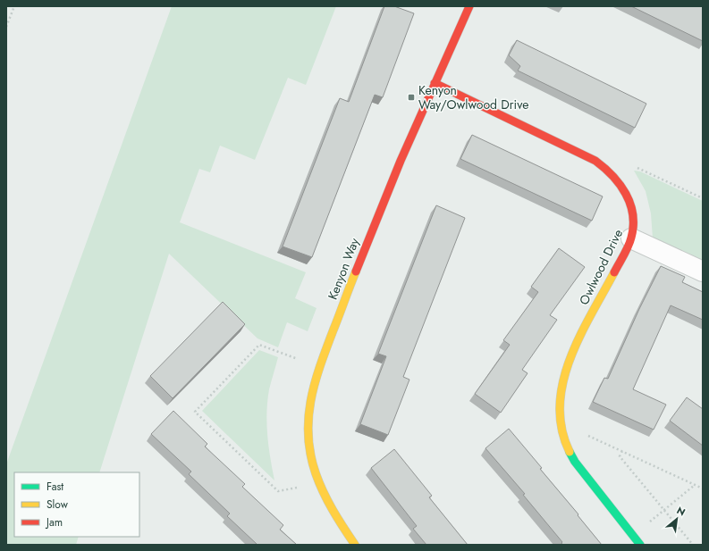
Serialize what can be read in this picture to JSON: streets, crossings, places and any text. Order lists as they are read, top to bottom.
{
  "streets": {
    "street": ["Owlwood Drive", "Kenyon Way"]
  },
  "crossings": [
    ["Owlwood Drive", "Kenyon Way"]
  ],
  "places": {
    "transit": ["Kenyon Way/Owlwood Drive"]
  },
  "legend": ["Fast", "Slow", "Jam"],
  "north": "top right"
}
